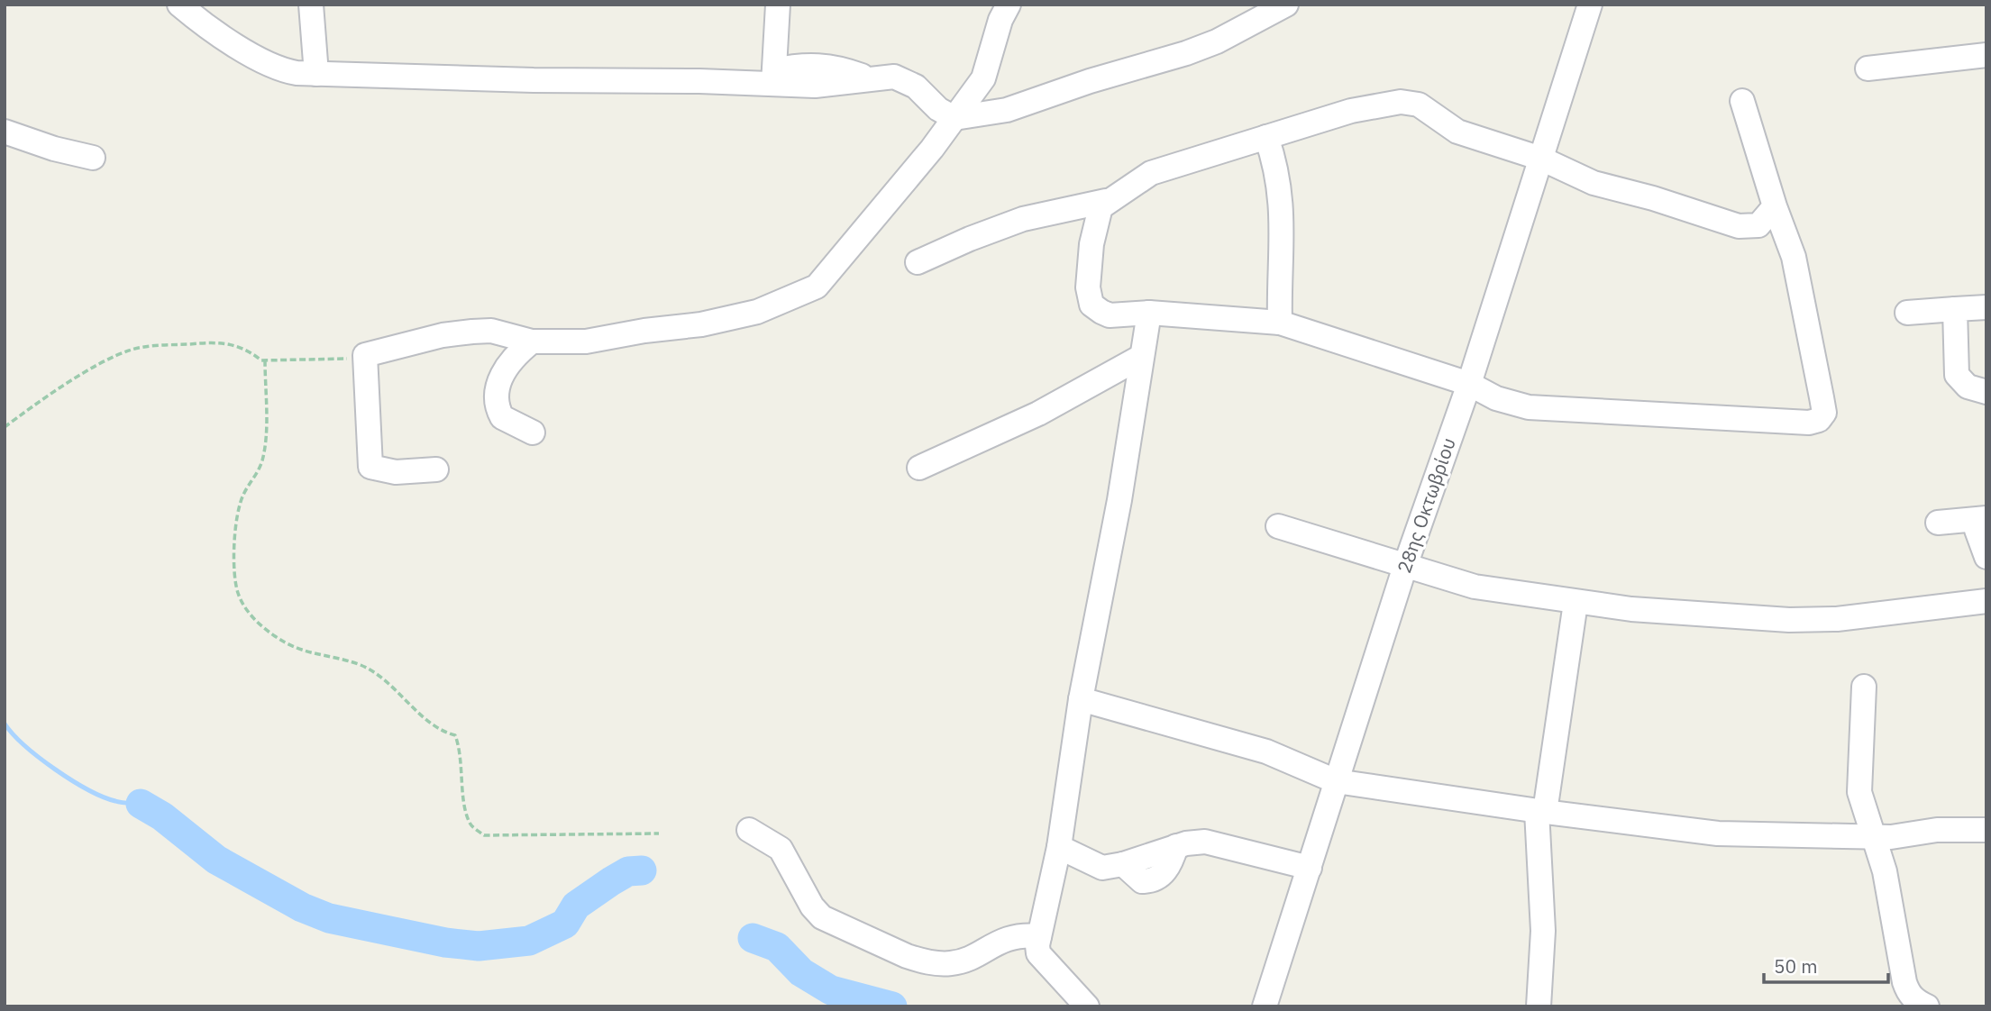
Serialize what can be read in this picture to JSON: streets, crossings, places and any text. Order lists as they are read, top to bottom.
{
  "streets": {
    "street": ["28ης Οκτωβρίου"]
  },
  "scale_bar": "50 m"
}
